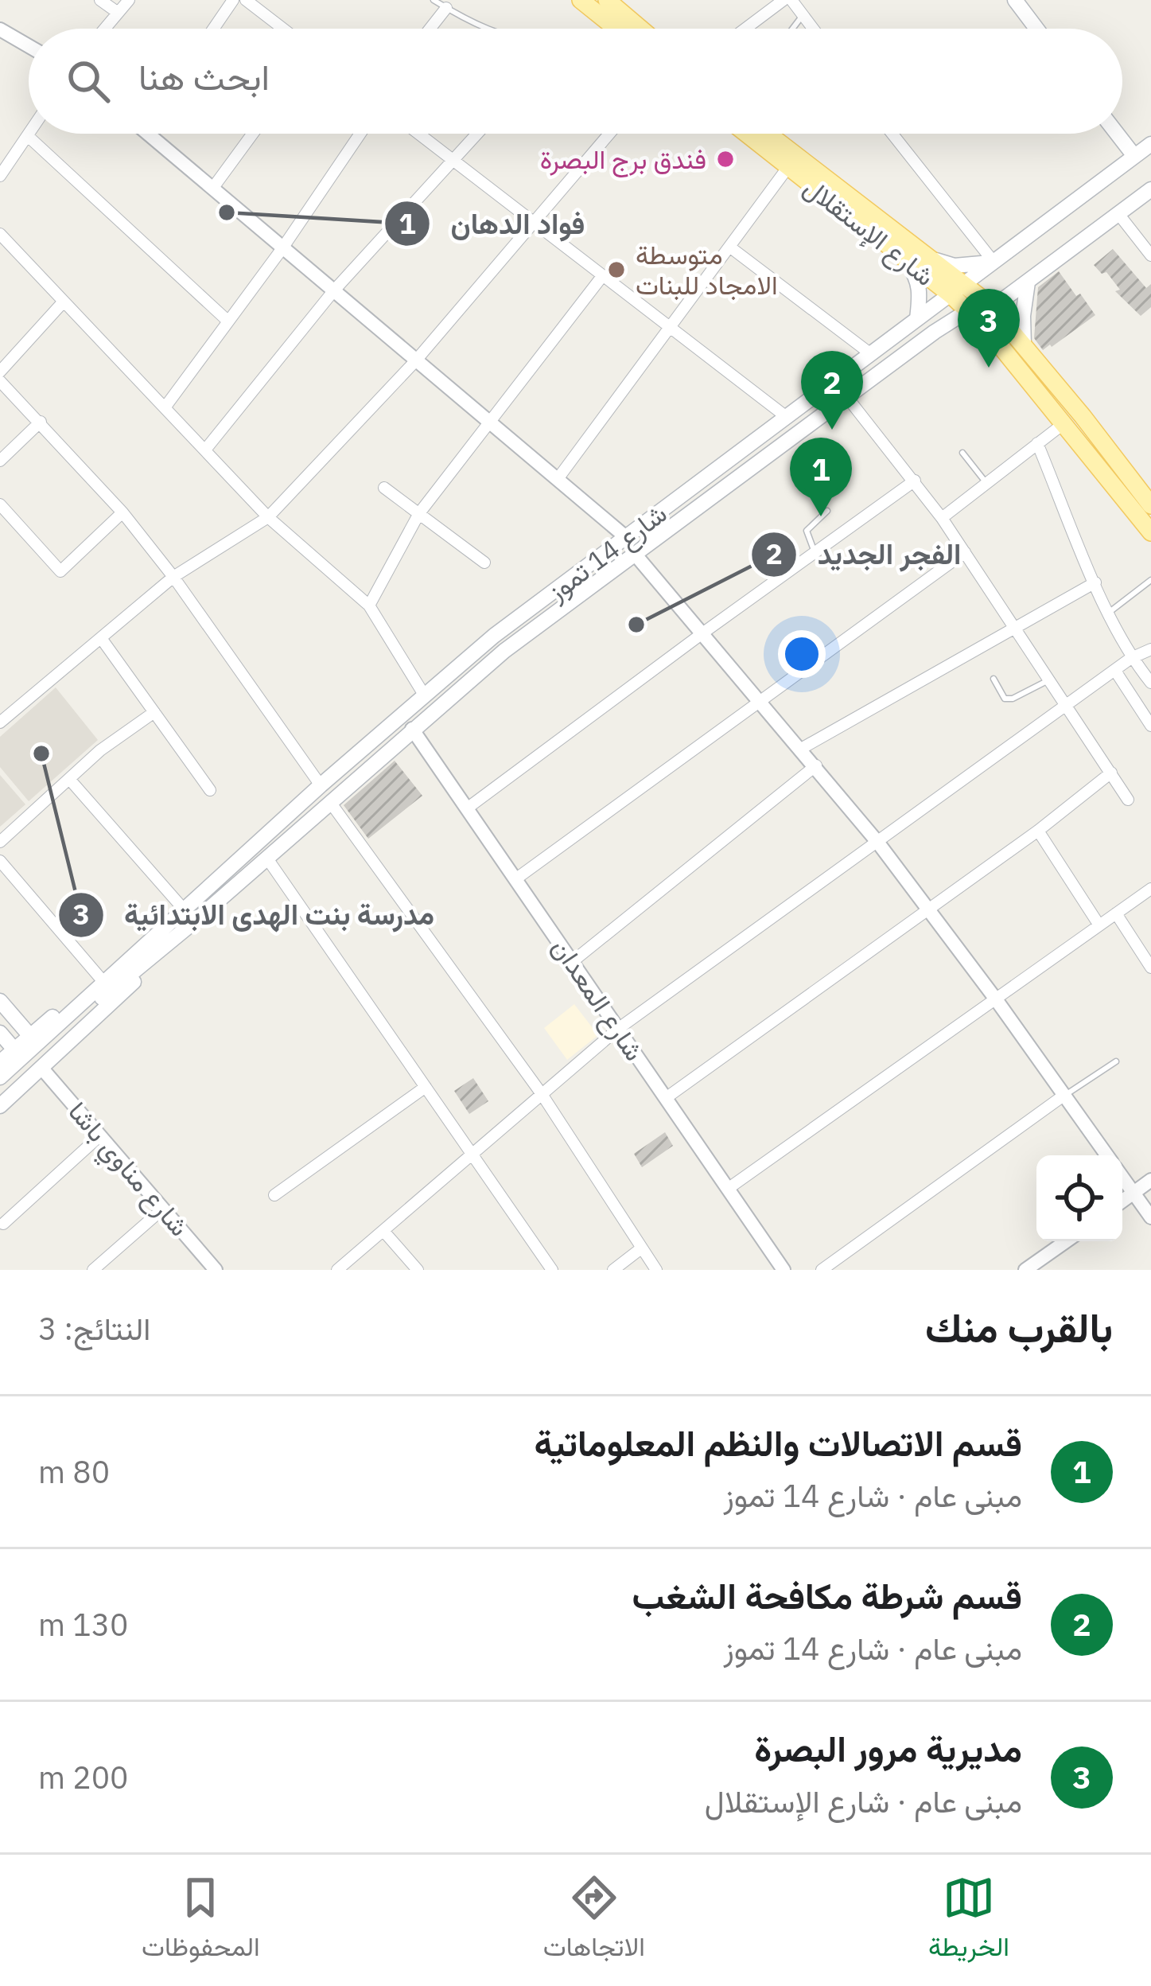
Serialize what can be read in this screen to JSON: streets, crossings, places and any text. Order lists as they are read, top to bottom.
{
  "streets": {
    "main road": ["شارع الإستقلال", "شارع 14 تموز"],
    "street": ["شارع المعدان", "شارع مناوي باشا"]
  },
  "crossings": [
    ["شارع الإستقلال", "شارع 14 تموز"],
    ["شارع 14 تموز", "شارع المعدان"]
  ],
  "places": [
    "فندق برج البصرة",
    "فواد الدهان",
    "متوسطة الامجاد للبنات",
    "الفجر الجديد",
    "مدرسة بنت الهدى اﻻبتدائية"
  ],
  "page": {
    "search": "ابحث هنا",
    "pins": ["3", "2", "1"],
    "heading": ["بالقرب منك", "النتائج: 3"],
    "list": [
      {
        "mark": "1",
        "name": "قسم الاتصالات والنظم المعلوماتية",
        "note": "مبنى عام · شارع 14 تموز",
        "value": "80 m"
      },
      {
        "mark": "2",
        "name": "قسم شرطة مكافحة الشغب",
        "note": "مبنى عام · شارع 14 تموز",
        "value": "130 m"
      },
      {
        "mark": "3",
        "name": "مديرية مرور البصرة",
        "note": "مبنى عام · شارع الإستقلال",
        "value": "200 m"
      }
    ],
    "nav": ["الخريطة", "الاتجاهات", "المحفوظات"]
  }
}
